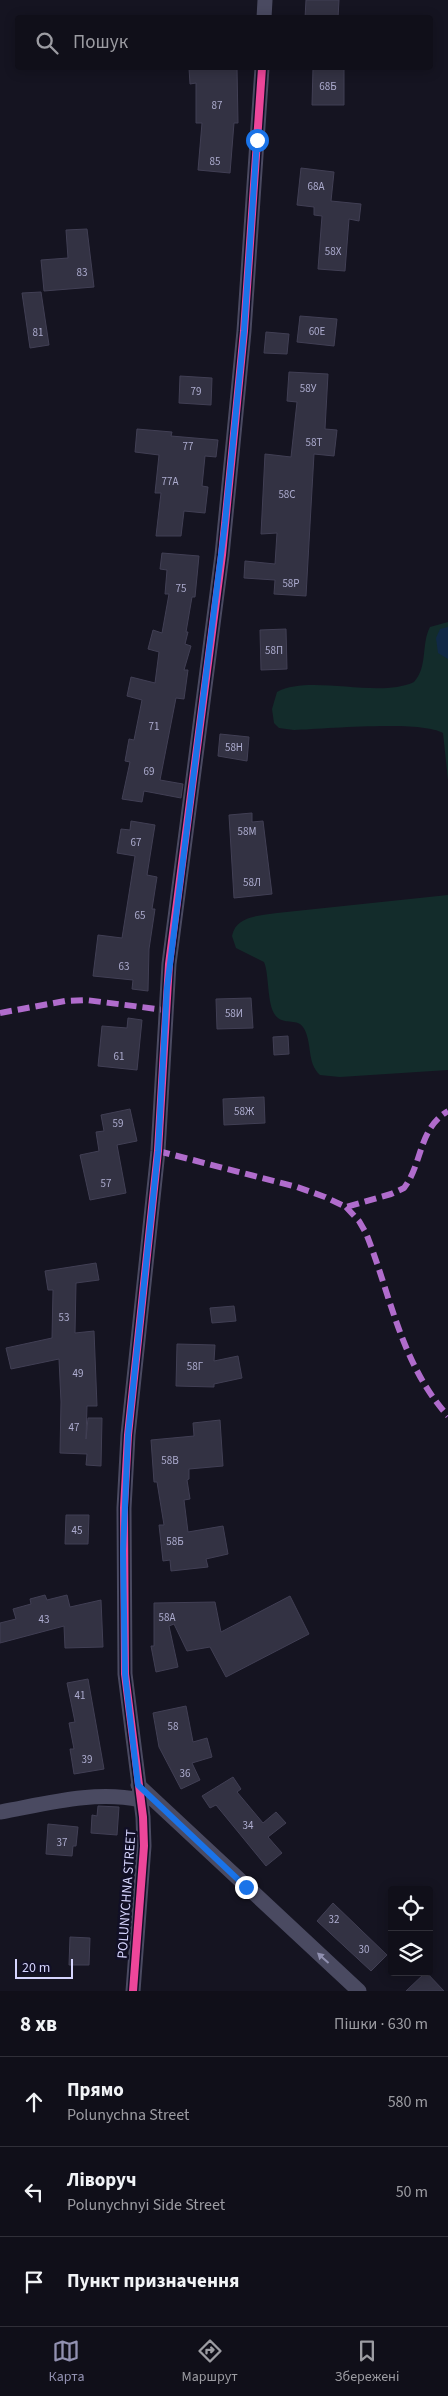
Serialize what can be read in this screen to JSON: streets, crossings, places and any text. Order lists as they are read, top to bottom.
{
  "streets": {
    "street": ["POLUNYCHNA STREET"]
  },
  "house_numbers": [
    "68Б",
    "87",
    "85",
    "68А",
    "58Х",
    "83",
    "60Е",
    "81",
    "58У",
    "79",
    "58Т",
    "77",
    "77А",
    "58С",
    "58Р",
    "75",
    "58П",
    "71",
    "58Н",
    "69",
    "58М",
    "67",
    "58Л",
    "65",
    "63",
    "58И",
    "61",
    "58Ж",
    "59",
    "57",
    "53",
    "58Г",
    "49",
    "47",
    "58В",
    "45",
    "58Б",
    "58А",
    "43",
    "41",
    "58",
    "39",
    "36",
    "34",
    "37",
    "32",
    "30"
  ],
  "scale_bar": "20 m",
  "page": {
    "search": "Пошук",
    "scale": "20 m",
    "heading": ["8 хв", "Пішки · 630 m"],
    "list": [
      ["Прямо", "Polunychna Street", "580 m"],
      ["Ліворуч", "Polunychnyi Side Street", "50 m"],
      "Пункт призначення"
    ],
    "nav": ["Карта", "Маршрут", "Збережені"]
  }
}
